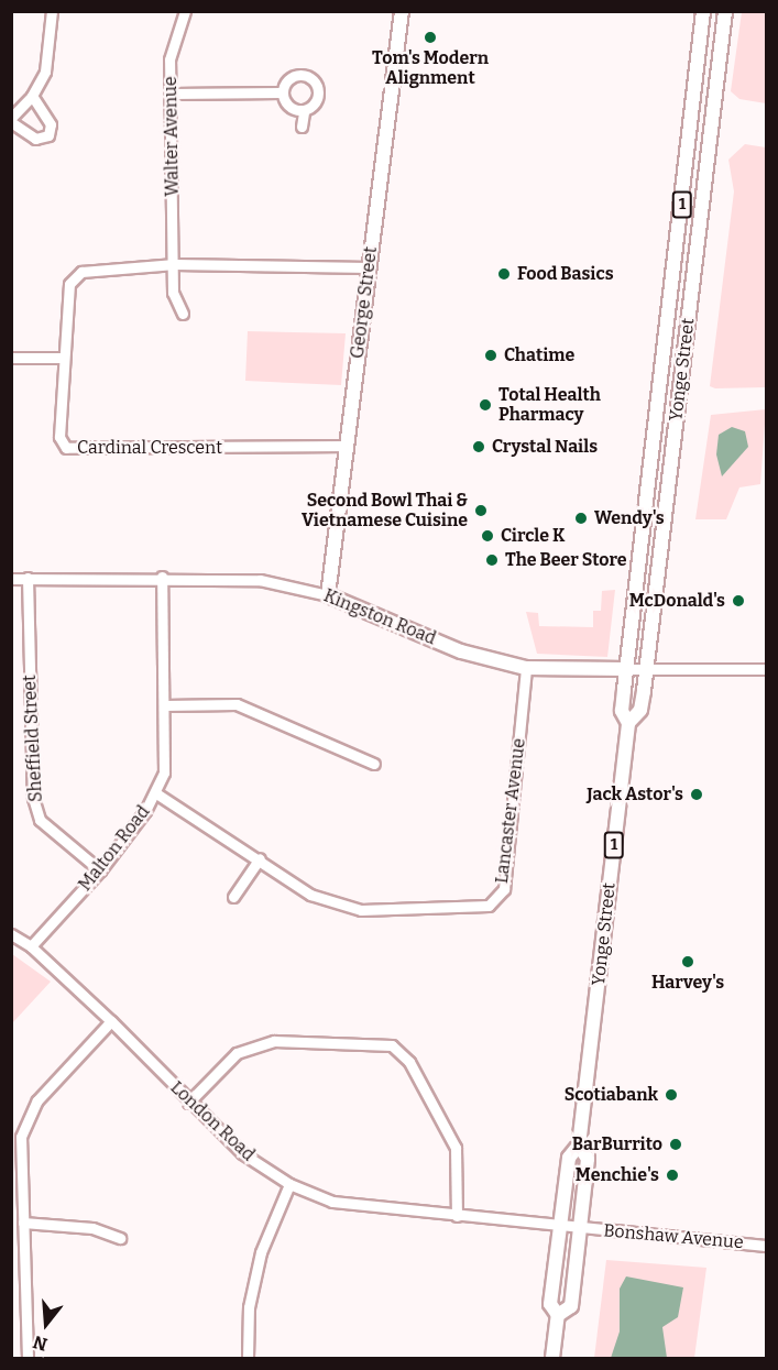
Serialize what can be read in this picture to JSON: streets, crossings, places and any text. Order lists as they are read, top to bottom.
{
  "streets": {
    "main road": [
      "1",
      "George Street",
      "Yonge Street",
      "Kingston Road"
    ],
    "street": [
      "Walter Avenue",
      "Cardinal Crescent",
      "Sheffield Street",
      "Lancaster Avenue",
      "Malton Road",
      "London Road",
      "Bonshaw Avenue"
    ]
  },
  "crossings": [
    ["Walter Avenue", "Cardinal Crescent"],
    ["George Street", "Cardinal Crescent"],
    ["George Street", "Kingston Road"],
    ["Yonge Street", "Kingston Road"],
    ["Yonge Street", "London Road"],
    ["Yonge Street", "Bonshaw Avenue"],
    ["Kingston Road", "Sheffield Street"],
    ["Kingston Road", "Lancaster Avenue"],
    ["Kingston Road", "Malton Road"],
    ["Sheffield Street", "Malton Road"],
    ["Lancaster Avenue", "Malton Road"],
    ["Malton Road", "London Road"],
    ["London Road", "Bonshaw Avenue"]
  ],
  "places": [
    "Tom's Modern Alignment",
    "Food Basics",
    "Chatime",
    "Total Health Pharmacy",
    "Crystal Nails",
    "Second Bowl Thai & Vietnamese Cuisine",
    "Wendy's",
    "Circle K",
    "The Beer Store",
    "McDonald's",
    "Jack Astor's",
    "Harvey's",
    "Scotiabank",
    "BarBurrito",
    "Menchie's"
  ],
  "north": "bottom"
}
